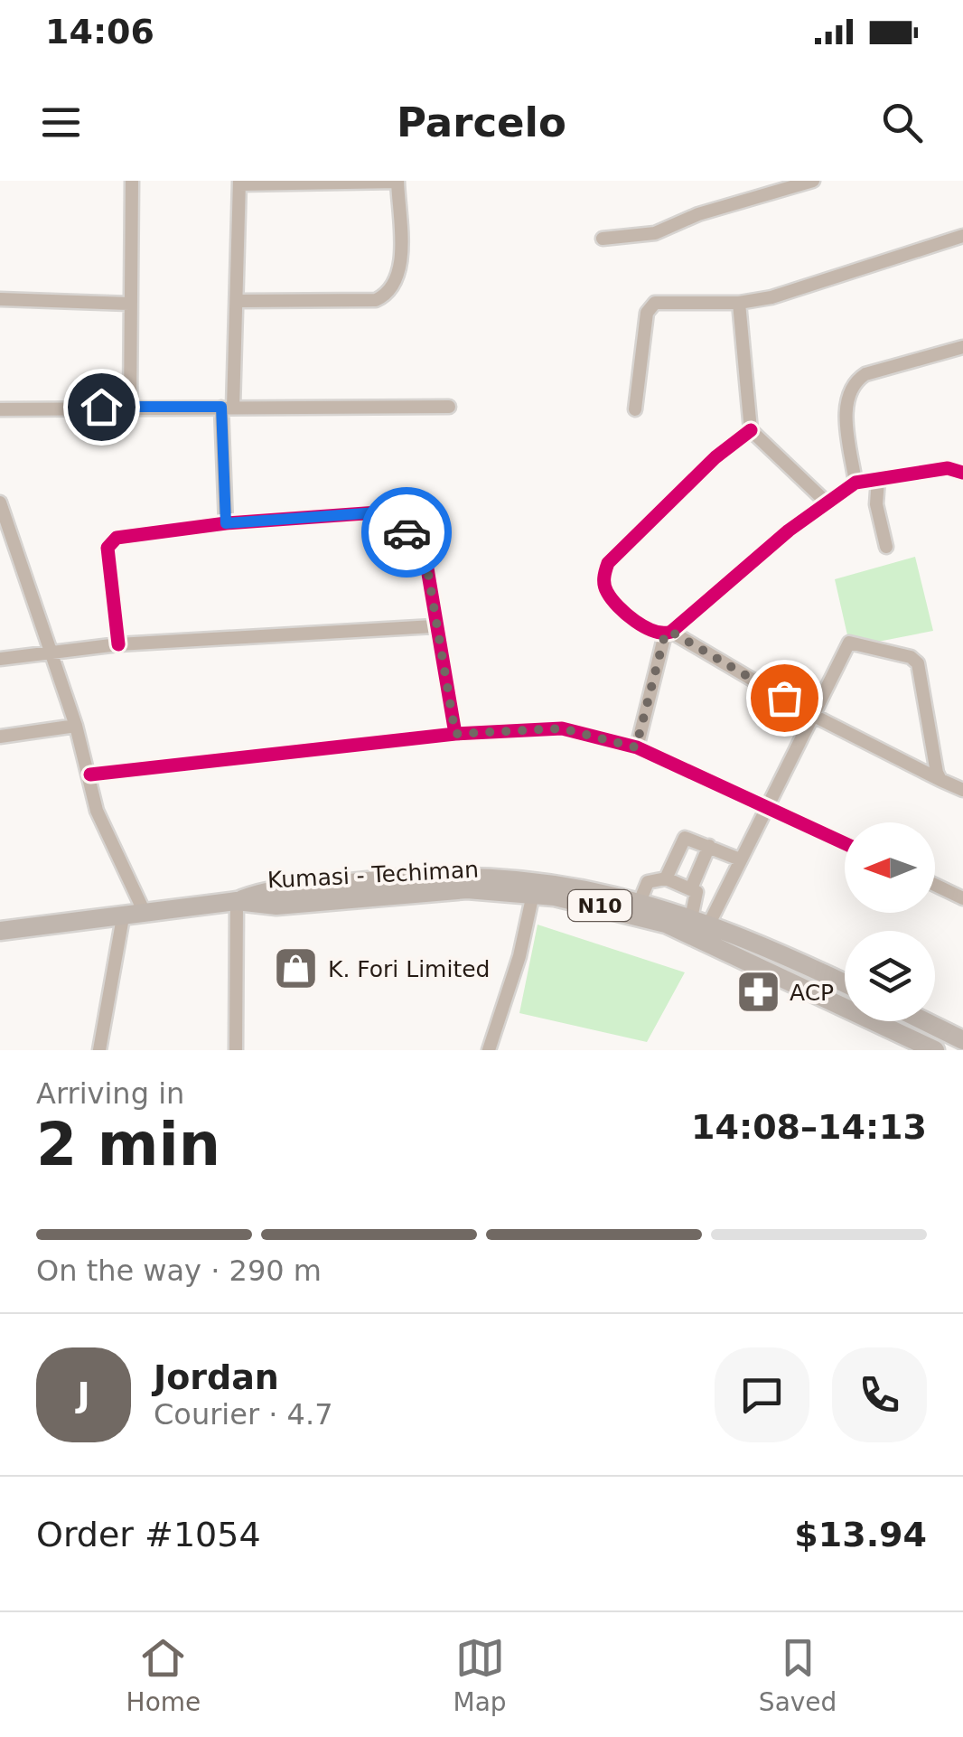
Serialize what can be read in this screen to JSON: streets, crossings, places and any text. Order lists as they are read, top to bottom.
{
  "streets": {
    "highway": ["Kumasi - Techiman", "N10"]
  },
  "crossings": [
    ["Kumasi - Techiman", "N10"]
  ],
  "places": {
    "shop": ["K. Fori Limited"],
    "pharmacy": ["ACP"]
  },
  "north": "left",
  "page": {
    "status": "14:06",
    "header": "Parcelo",
    "heading": ["2 min", "Arriving in", "14:08–14:13"],
    "panel": [
      "Jordan",
      "Courier · 4.7",
      "Order #1054",
      "$13.94"
    ],
    "bar": "On the way · 290 m",
    "round": "J",
    "tabs": ["Home", "Map", "Saved"]
  }
}
